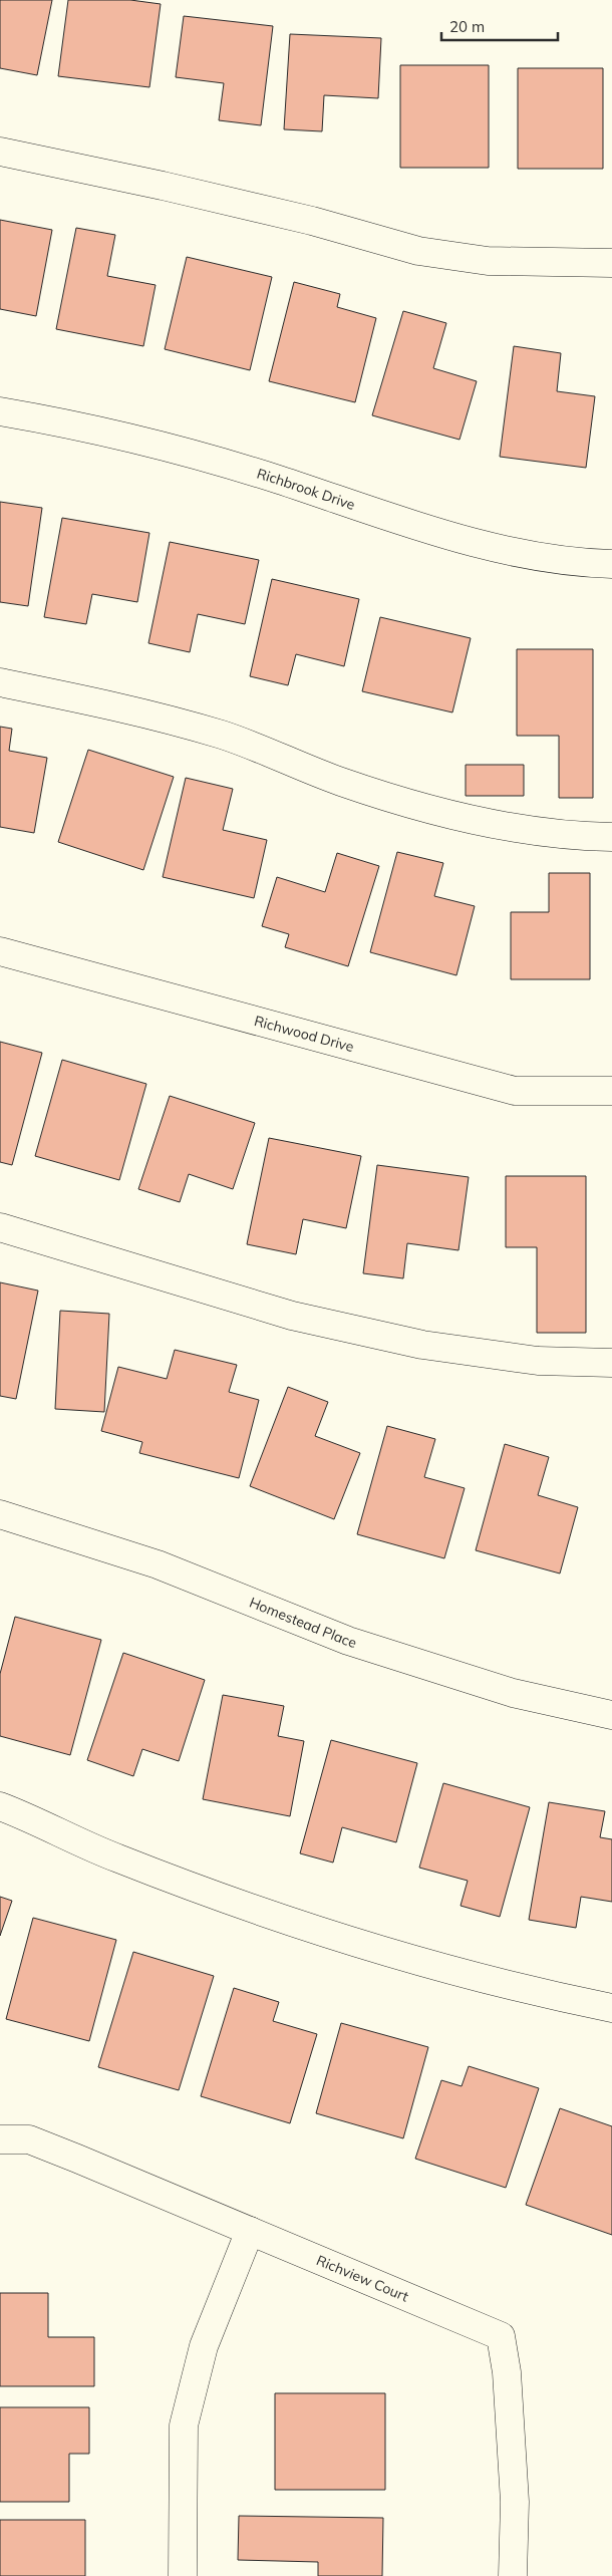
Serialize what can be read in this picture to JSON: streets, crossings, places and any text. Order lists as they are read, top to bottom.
{
  "streets": {
    "street": [
      "Richbrook Drive",
      "Richwood Drive",
      "Homestead Place",
      "Richview Court"
    ]
  },
  "scale_bar": "20 m"
}
